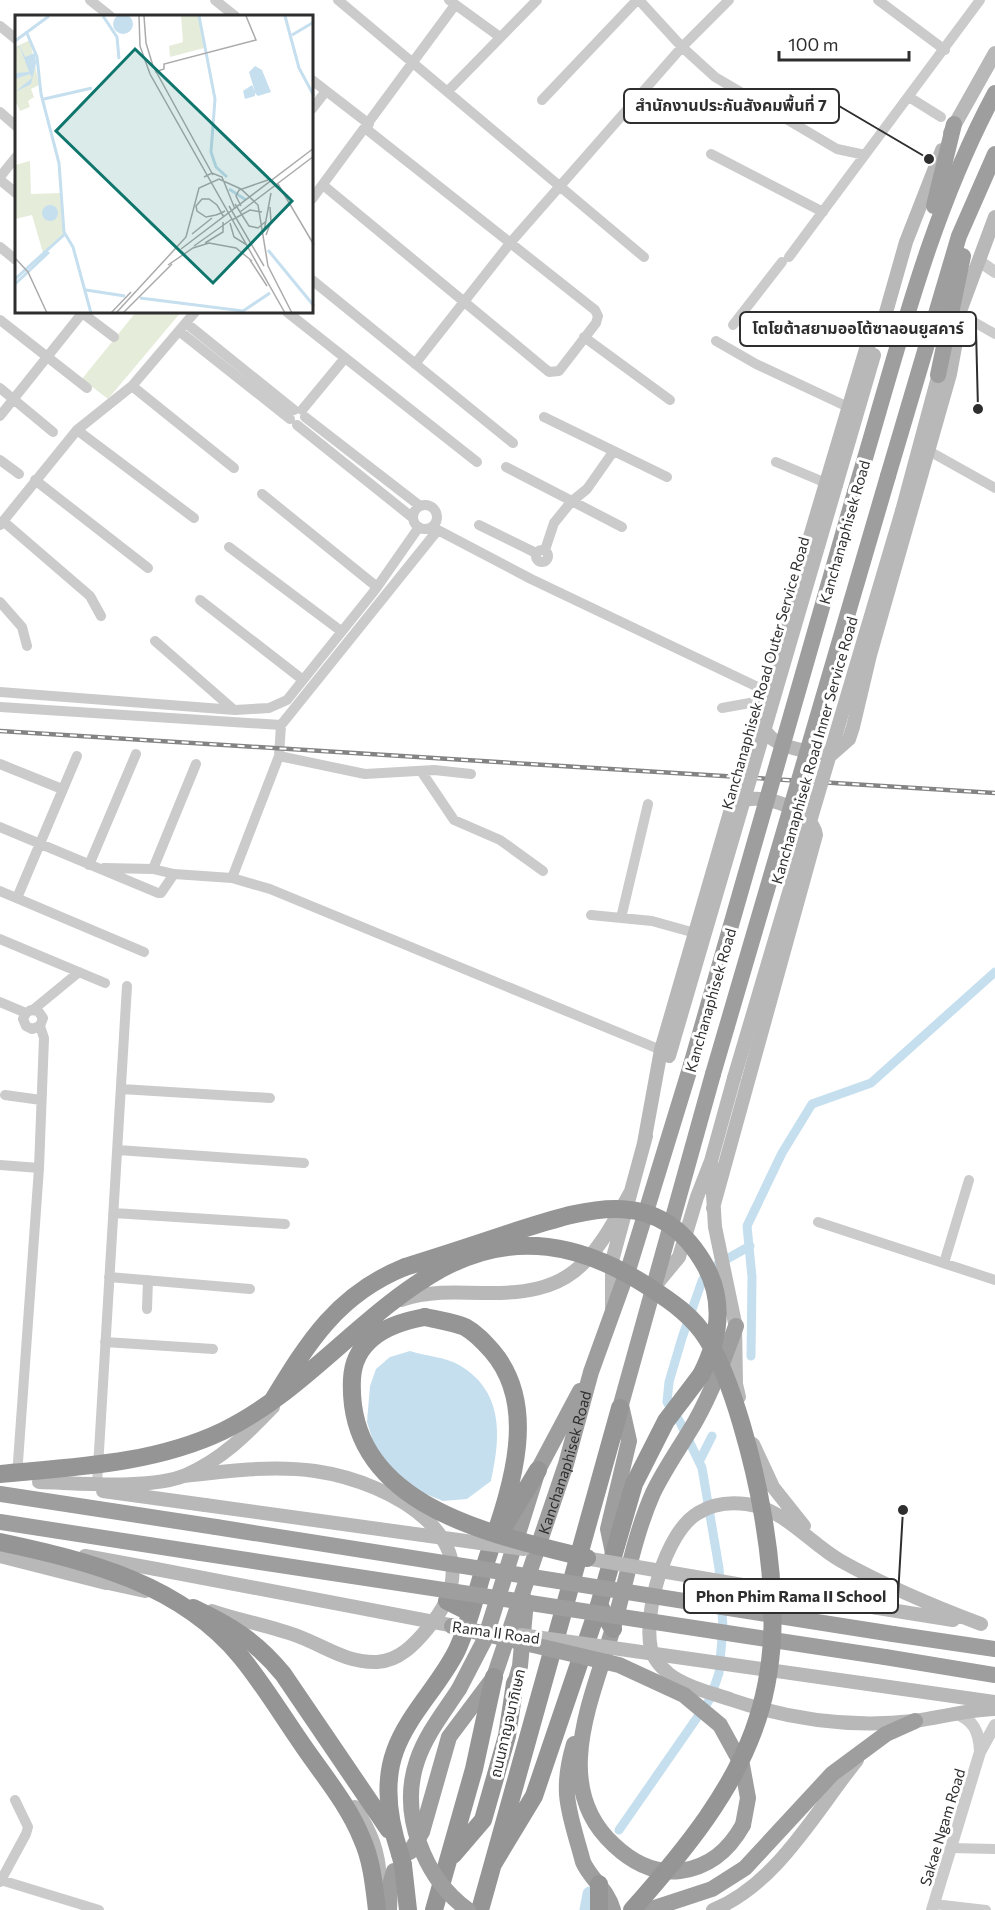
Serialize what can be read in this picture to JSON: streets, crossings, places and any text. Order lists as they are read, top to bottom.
{
  "streets": {
    "highway": ["Kanchanaphisek Road", "ถนนกาญจนาภิเษก"],
    "main road": ["Kanchanaphisek Road Outer Service Road", "Kanchanaphisek Road Inner Service Road", "Rama II Road"],
    "street": ["Sakae Ngam Road"]
  },
  "crossings": [
    ["Kanchanaphisek Road", "Kanchanaphisek Road Outer Service Road"],
    ["Kanchanaphisek Road", "Kanchanaphisek Road Inner Service Road"],
    ["Kanchanaphisek Road", "ถนนกาญจนาภิเษก"]
  ],
  "places": ["สำนักงานประกันสังคมพื้นที่ 7", "โตโยต้าสยามออโต้ซาลอนยูสคาร์", "Phon Phim Rama II School"],
  "scale_bar": "100 m"
}
